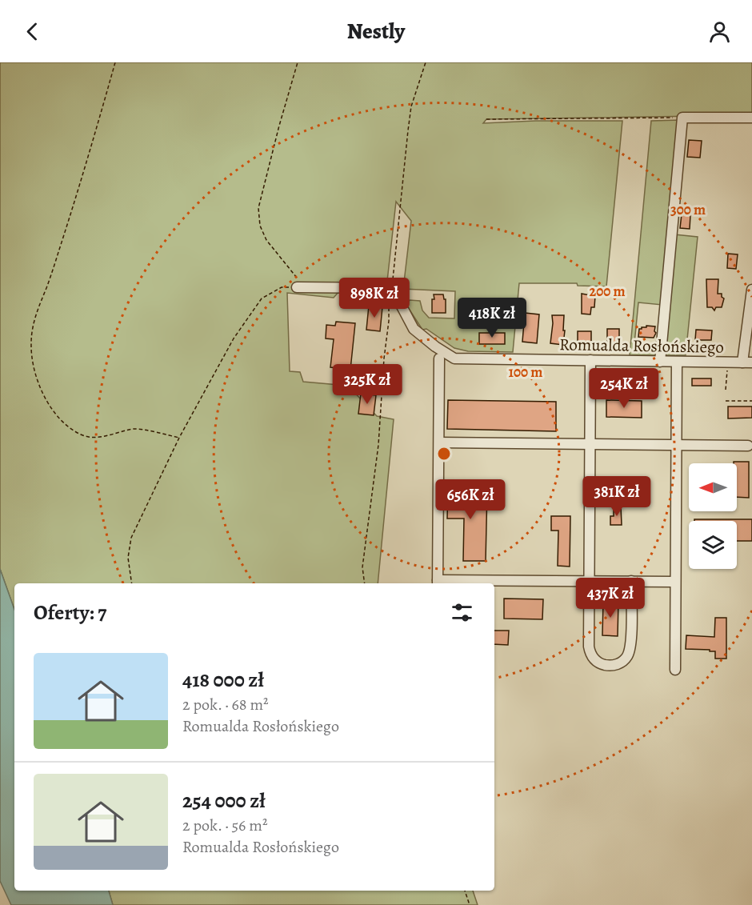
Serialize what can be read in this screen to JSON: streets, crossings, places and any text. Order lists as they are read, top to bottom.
{
  "streets": {
    "street": ["Romualda Rosłońskiego"]
  },
  "north": "left",
  "page": {
    "header": "Nestly",
    "price": [
      "898K zł",
      "418K zł",
      "325K zł",
      "254K zł",
      "381K zł",
      "656K zł",
      "437K zł"
    ],
    "heading": "Oferty: 7",
    "list": [
      {
        "name": "418 000 zł",
        "note": "2 pok. · 68 m² · Romualda Rosłońskiego"
      },
      {
        "name": "254 000 zł",
        "note": "2 pok. · 56 m² · Romualda Rosłońskiego"
      }
    ]
  },
  "rings": ["300 m", "200 m", "100 m"]
}
